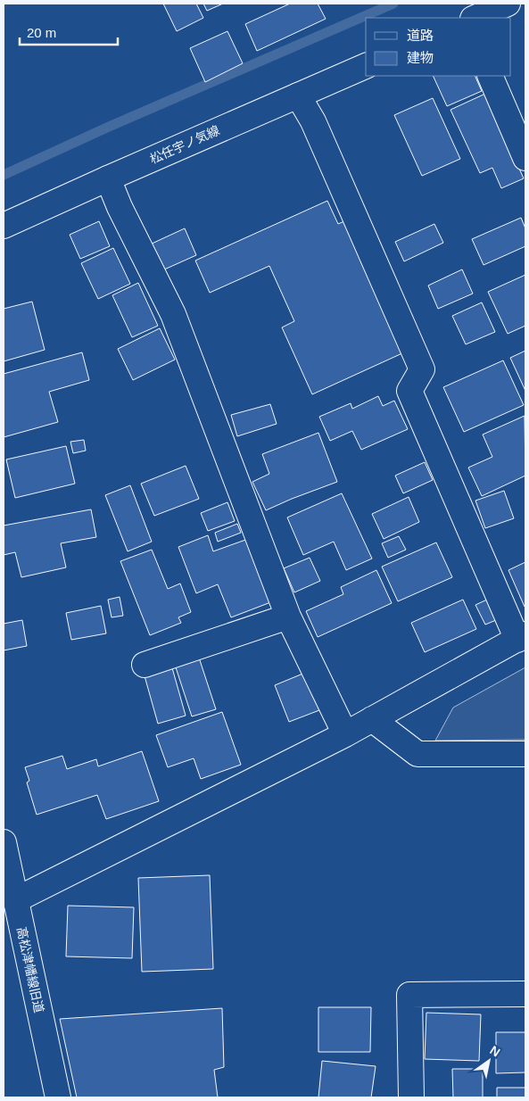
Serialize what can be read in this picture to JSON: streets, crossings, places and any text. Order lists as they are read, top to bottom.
{
  "streets": {
    "street": ["松任宇ノ気線", "高松津幡線旧道"]
  },
  "legend": ["道路", "建物"],
  "scale_bar": "20 m",
  "north": "top right"
}
